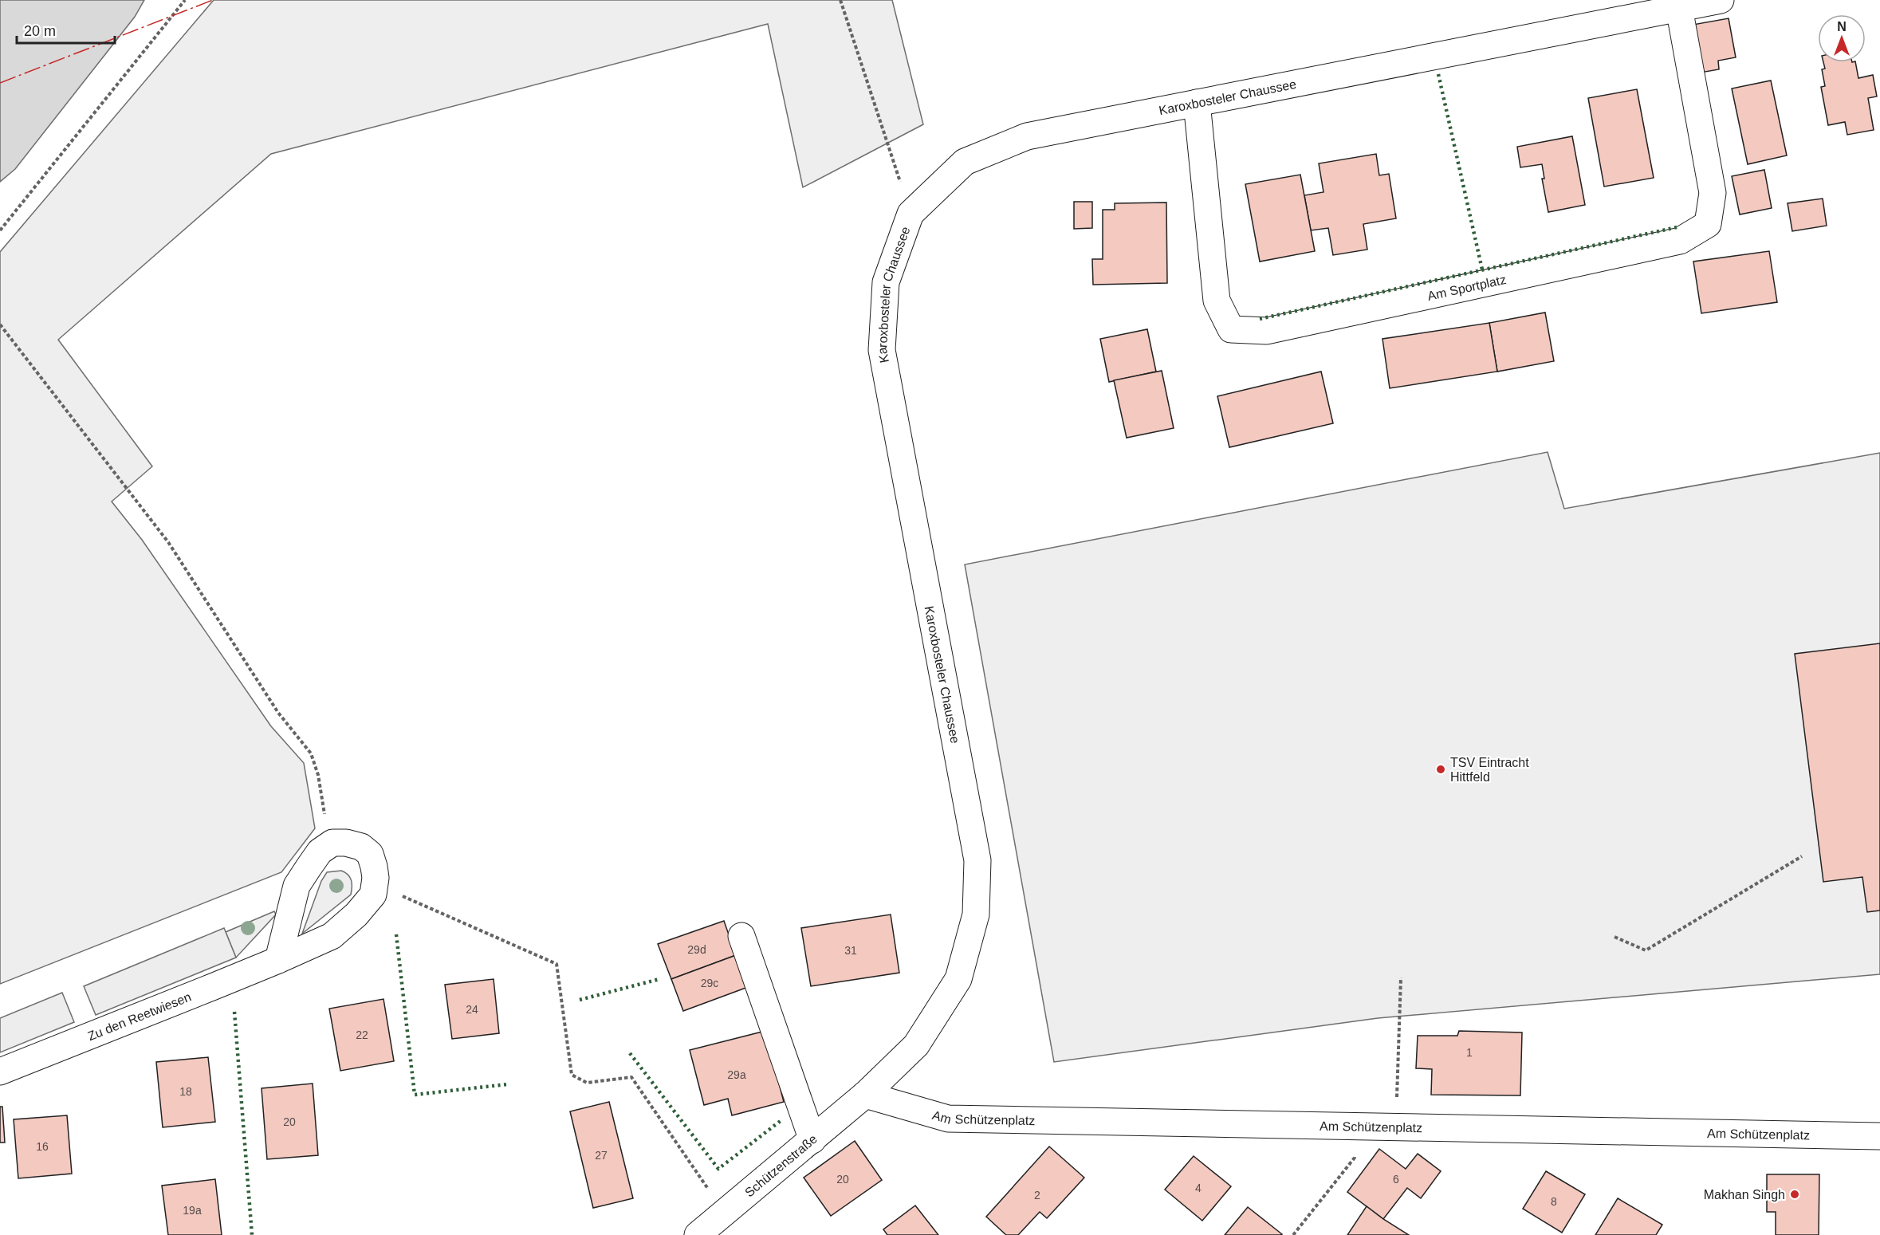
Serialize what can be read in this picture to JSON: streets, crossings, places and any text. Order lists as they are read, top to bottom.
{
  "streets": {
    "street": [
      "Karoxbosteler Chaussee",
      "Am Sportplatz",
      "Zu den Reetwiesen",
      "Am Schützenplatz",
      "Schützenstraße"
    ]
  },
  "crossings": [
    ["Karoxbosteler Chaussee", "Am Sportplatz"],
    ["Karoxbosteler Chaussee", "Am Schützenplatz"],
    ["Karoxbosteler Chaussee", "Schützenstraße"],
    ["Am Schützenplatz", "Schützenstraße"]
  ],
  "places": ["TSV Eintracht Hittfeld", "Makhan Singh"],
  "house_numbers": [
    "29d",
    "31",
    "29c",
    "24",
    "22",
    "1",
    "29a",
    "18",
    "20",
    "16",
    "27",
    "20",
    "6",
    "4",
    "2",
    "8",
    "19a"
  ],
  "scale_bar": "20 m",
  "north": "top"
}
